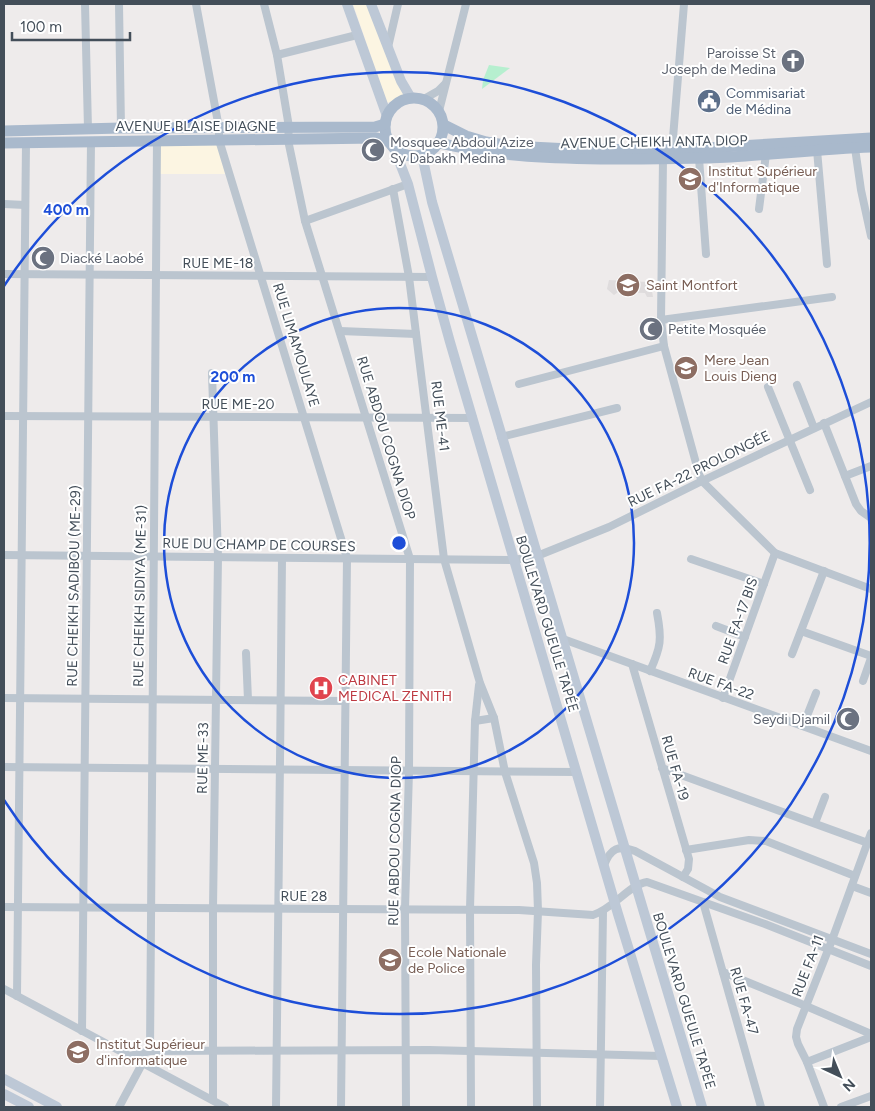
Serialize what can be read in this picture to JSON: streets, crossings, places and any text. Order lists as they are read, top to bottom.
{
  "streets": {
    "main road": ["AVENUE BLAISE DIAGNE", "AVENUE CHEIKH ANTA DIOP"],
    "street": [
      "RUE ME-18",
      "RUE LIMAMOULAYE",
      "RUE ME-20",
      "RUE ME-41",
      "RUE ABDOU COGNA DIOP",
      "RUE FA-22 PROLONGÉE",
      "RUE DU CHAMP DE COURSES",
      "RUE CHEIKH SADIBOU (ME-29)",
      "RUE CHEIKH SIDIYA (ME-31)",
      "RUE FA-17 BIS",
      "BOULEVARD GUEULE TAPÉE",
      "RUE FA-22",
      "RUE ME-33",
      "RUE FA-19",
      "RUE 28",
      "RUE FA-11",
      "RUE FA-47"
    ]
  },
  "crossings": [
    ["AVENUE BLAISE DIAGNE", "AVENUE CHEIKH ANTA DIOP"],
    ["AVENUE BLAISE DIAGNE", "RUE LIMAMOULAYE"],
    ["AVENUE BLAISE DIAGNE", "RUE ABDOU COGNA DIOP"],
    ["AVENUE BLAISE DIAGNE", "RUE CHEIKH SADIBOU (ME-29)"],
    ["AVENUE BLAISE DIAGNE", "RUE CHEIKH SIDIYA (ME-31)"],
    ["AVENUE BLAISE DIAGNE", "BOULEVARD GUEULE TAPÉE"],
    ["AVENUE CHEIKH ANTA DIOP", "BOULEVARD GUEULE TAPÉE"],
    ["RUE ME-18", "RUE LIMAMOULAYE"],
    ["RUE ME-18", "RUE ME-41"],
    ["RUE ME-18", "RUE ABDOU COGNA DIOP"],
    ["RUE ME-18", "RUE CHEIKH SADIBOU (ME-29)"],
    ["RUE ME-18", "RUE CHEIKH SIDIYA (ME-31)"],
    ["RUE ME-18", "BOULEVARD GUEULE TAPÉE"],
    ["RUE LIMAMOULAYE", "RUE ME-20"],
    ["RUE LIMAMOULAYE", "RUE DU CHAMP DE COURSES"],
    ["RUE LIMAMOULAYE", "RUE 28"],
    ["RUE ME-20", "RUE ME-41"],
    ["RUE ME-20", "RUE ABDOU COGNA DIOP"],
    ["RUE ME-20", "RUE CHEIKH SADIBOU (ME-29)"],
    ["RUE ME-20", "RUE CHEIKH SIDIYA (ME-31)"],
    ["RUE ME-20", "BOULEVARD GUEULE TAPÉE"],
    ["RUE ME-20", "RUE ME-33"],
    ["RUE ME-41", "RUE DU CHAMP DE COURSES"],
    ["RUE ME-41", "RUE 28"],
    ["RUE ABDOU COGNA DIOP", "RUE DU CHAMP DE COURSES"],
    ["RUE ABDOU COGNA DIOP", "RUE 28"],
    ["RUE FA-22 PROLONGÉE", "BOULEVARD GUEULE TAPÉE"],
    ["RUE DU CHAMP DE COURSES", "RUE CHEIKH SADIBOU (ME-29)"],
    ["RUE DU CHAMP DE COURSES", "RUE CHEIKH SIDIYA (ME-31)"],
    ["RUE DU CHAMP DE COURSES", "BOULEVARD GUEULE TAPÉE"],
    ["RUE DU CHAMP DE COURSES", "RUE ME-33"],
    ["RUE CHEIKH SADIBOU (ME-29)", "RUE 28"],
    ["RUE CHEIKH SIDIYA (ME-31)", "RUE 28"],
    ["RUE FA-17 BIS", "RUE FA-22"],
    ["BOULEVARD GUEULE TAPÉE", "RUE FA-22"],
    ["RUE FA-22", "RUE FA-19"],
    ["RUE ME-33", "RUE 28"]
  ],
  "places": {
    "church": ["Paroisse St Joseph de Medina"],
    "public building": ["Commisariat de Médina"],
    "mosque": [
      "Mosquee Abdoul Azize Sy Dabakh Medina",
      "Diacké Laobé",
      "Petite Mosquée",
      "Seydi Djamil"
    ],
    "school or university": [
      "Institut Supérieur d'Informatique",
      "Saint Montfort",
      "Mere Jean Louis Dieng",
      "Ecole Nationale de Police",
      "Institut Supérieur d'informatique"
    ],
    "hospital": ["CABINET MEDICAL ZENITH"]
  },
  "scale_bar": "100 m",
  "north": "bottom right",
  "rings": ["400 m", "200 m"]
}
